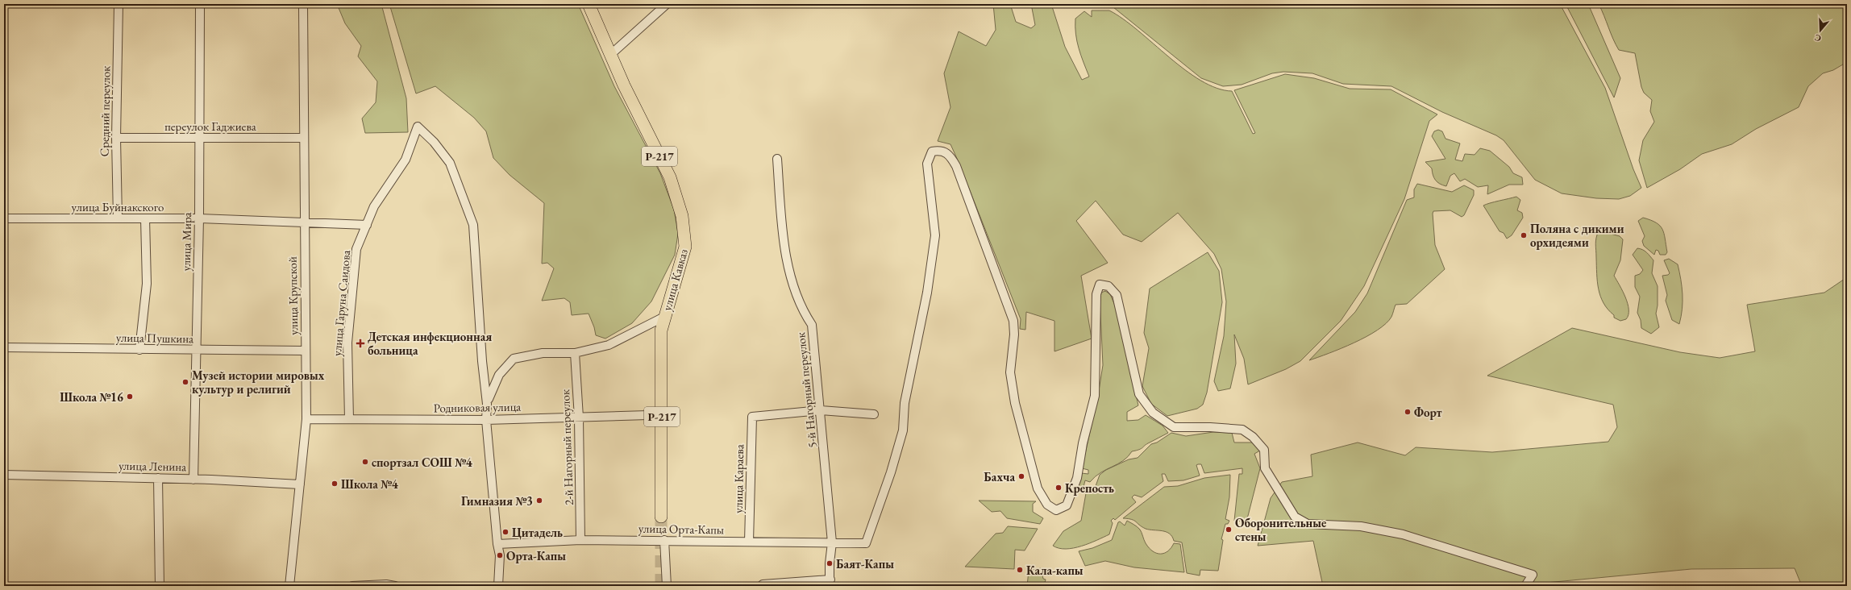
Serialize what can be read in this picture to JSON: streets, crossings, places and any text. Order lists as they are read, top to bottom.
{
  "streets": {
    "highway": ["Р-217", "улица Кавказ"],
    "street": [
      "Средний переулок",
      "переулок Гаджиева",
      "улица Буйнакского",
      "улица Мира",
      "улица Крупской",
      "улица Гаруна Саидова",
      "улица Пушкина",
      "5-й Нагорный переулок",
      "Родниковая улица",
      "2-й Нагорный переулок",
      "улица Ленина",
      "улица Караева",
      "улица Орта-Капы"
    ]
  },
  "crossings": [
    ["Средний переулок", "переулок Гаджиева"],
    ["Средний переулок", "улица Буйнакского"],
    ["переулок Гаджиева", "улица Мира"],
    ["переулок Гаджиева", "улица Крупской"],
    ["улица Буйнакского", "улица Мира"],
    ["улица Буйнакского", "улица Крупской"],
    ["улица Буйнакского", "улица Гаруна Саидова"],
    ["улица Мира", "улица Пушкина"],
    ["улица Мира", "улица Ленина"],
    ["улица Крупской", "улица Пушкина"],
    ["улица Крупской", "Родниковая улица"],
    ["улица Крупской", "улица Ленина"],
    ["улица Гаруна Саидова", "Родниковая улица"],
    ["5-й Нагорный переулок", "улица Караева"],
    ["5-й Нагорный переулок", "улица Орта-Капы"],
    ["Родниковая улица", "2-й Нагорный переулок"],
    ["2-й Нагорный переулок", "улица Орта-Капы"],
    ["улица Караева", "улица Орта-Капы"]
  ],
  "places": {
    "other": [
      "Поляна с дикими орхидеями",
      "Музей истории мировых культур и религий",
      "Школа №16",
      "Форт",
      "спортзал СОШ №4",
      "Бахча",
      "Школа №4",
      "Крепость",
      "Гимназия №3",
      "Оборонительные стены",
      "Цитадель",
      "Орта-Капы",
      "Баят-Капы",
      "Кала-капы"
    ],
    "health": ["Детская инфекционная больница"]
  },
  "north": "bottom"
}
